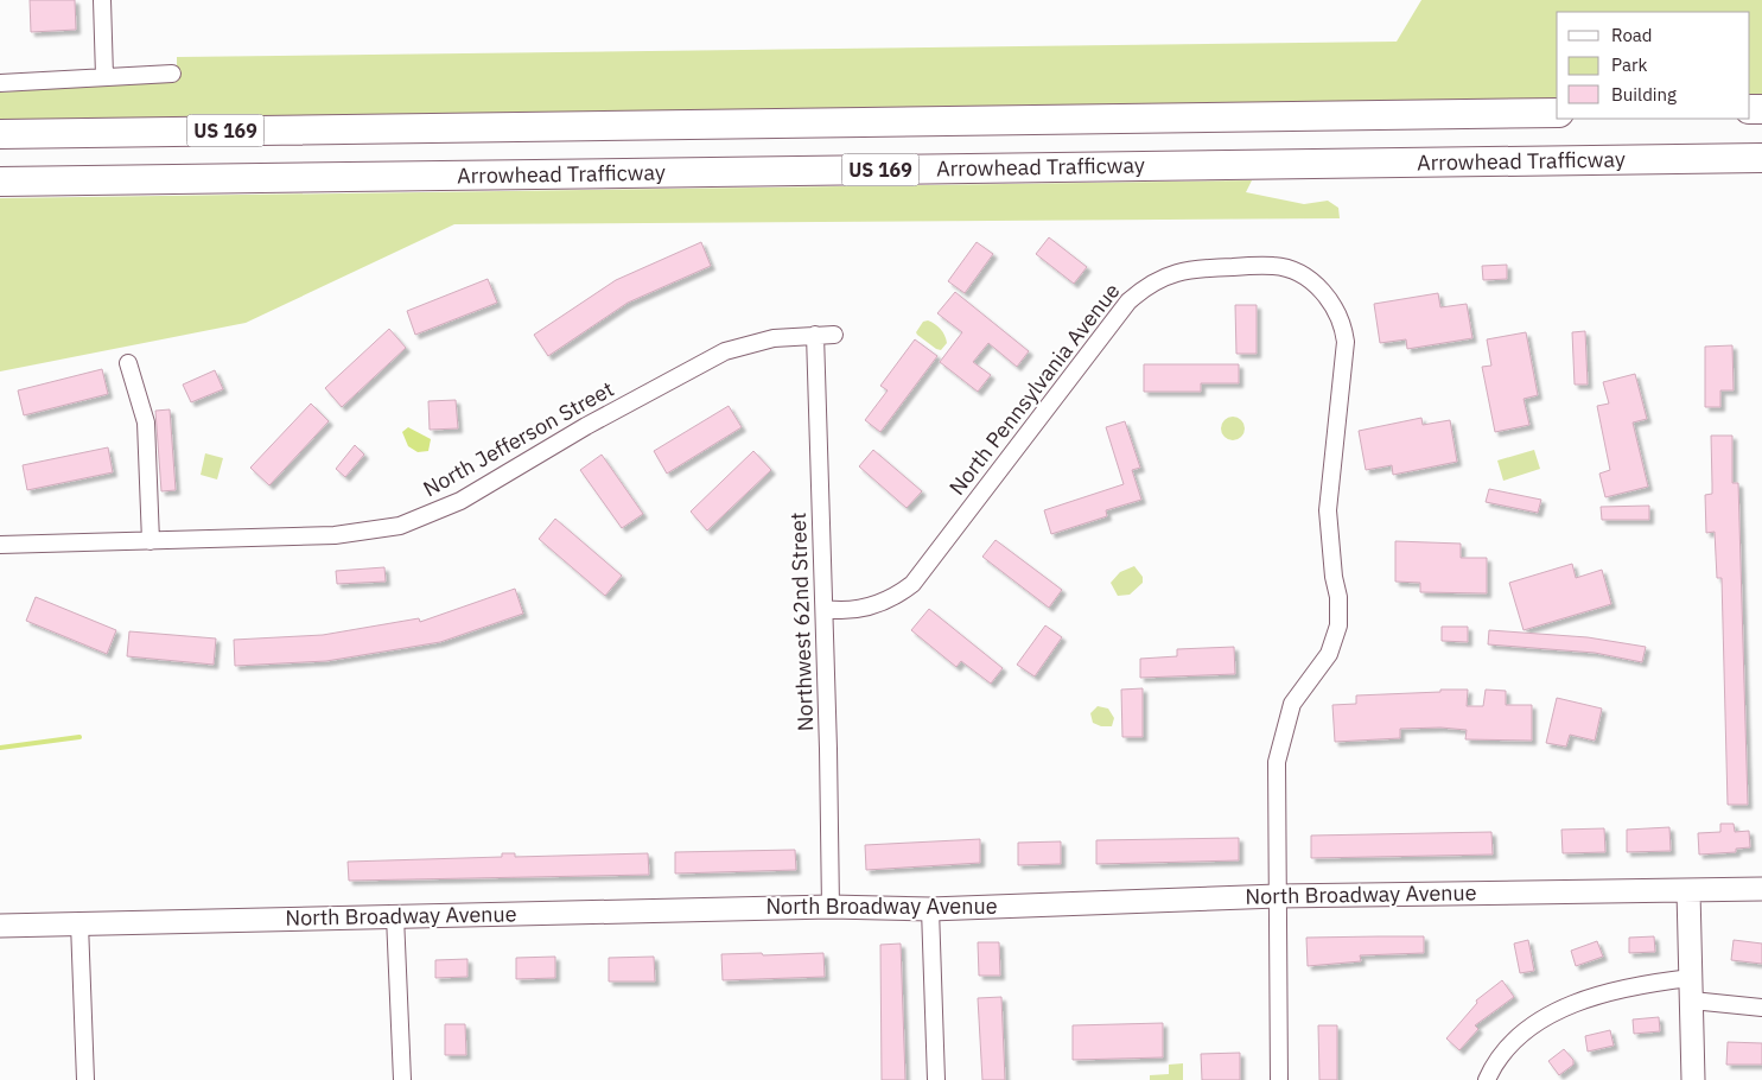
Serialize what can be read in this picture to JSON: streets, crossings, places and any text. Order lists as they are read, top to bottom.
{
  "streets": {
    "highway": ["US 169", "Arrowhead Trafficway"],
    "street": [
      "North Pennsylvania Avenue",
      "North Jefferson Street",
      "Northwest 62nd Street",
      "North Broadway Avenue"
    ]
  },
  "crossings": [
    ["North Pennsylvania Avenue", "Northwest 62nd Street"],
    ["North Pennsylvania Avenue", "North Broadway Avenue"],
    ["North Jefferson Street", "Northwest 62nd Street"],
    ["Northwest 62nd Street", "North Broadway Avenue"]
  ],
  "legend": ["Road", "Park", "Building"]
}
